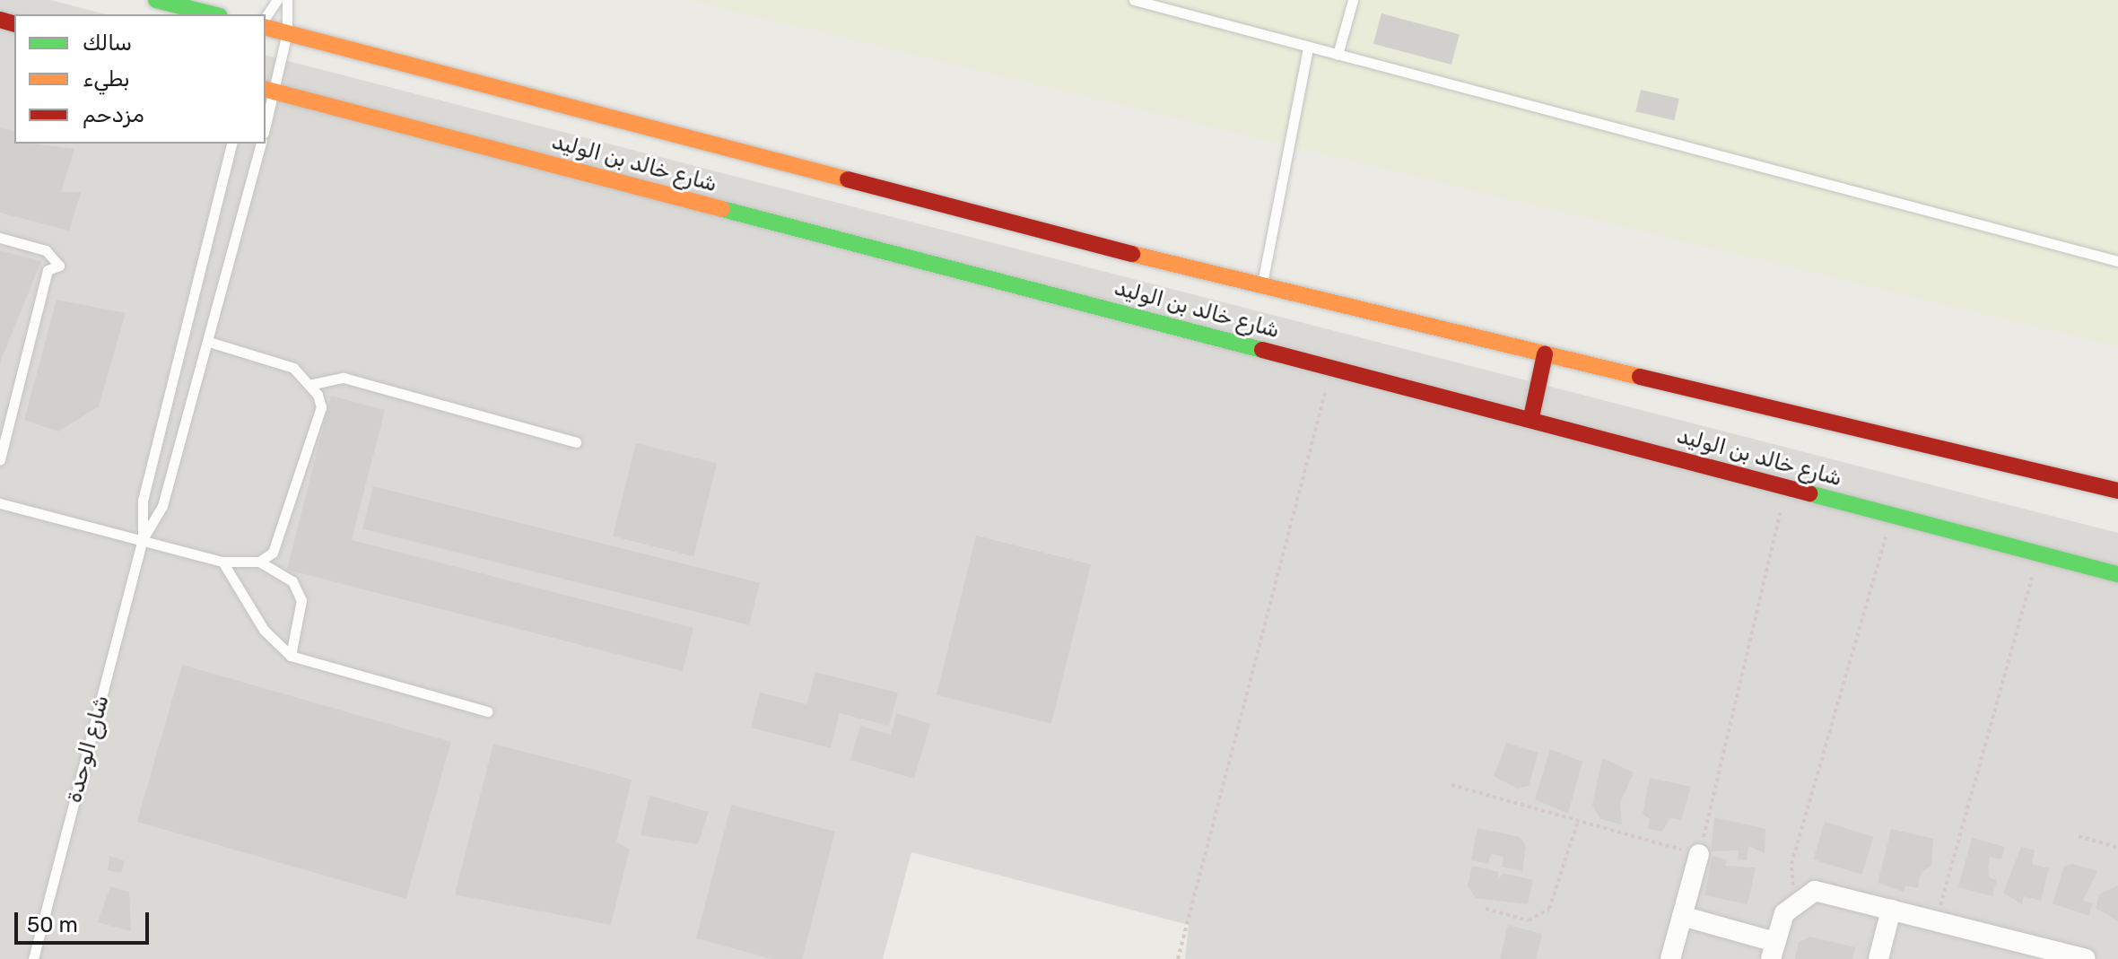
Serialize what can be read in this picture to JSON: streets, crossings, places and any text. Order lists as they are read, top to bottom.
{
  "streets": {
    "main road": ["شارع خالد بن الوليد"],
    "lane": ["شارع الوحدة"]
  },
  "legend": ["سالك", "بطيء", "مزدحم"],
  "scale_bar": "50 m"
}
